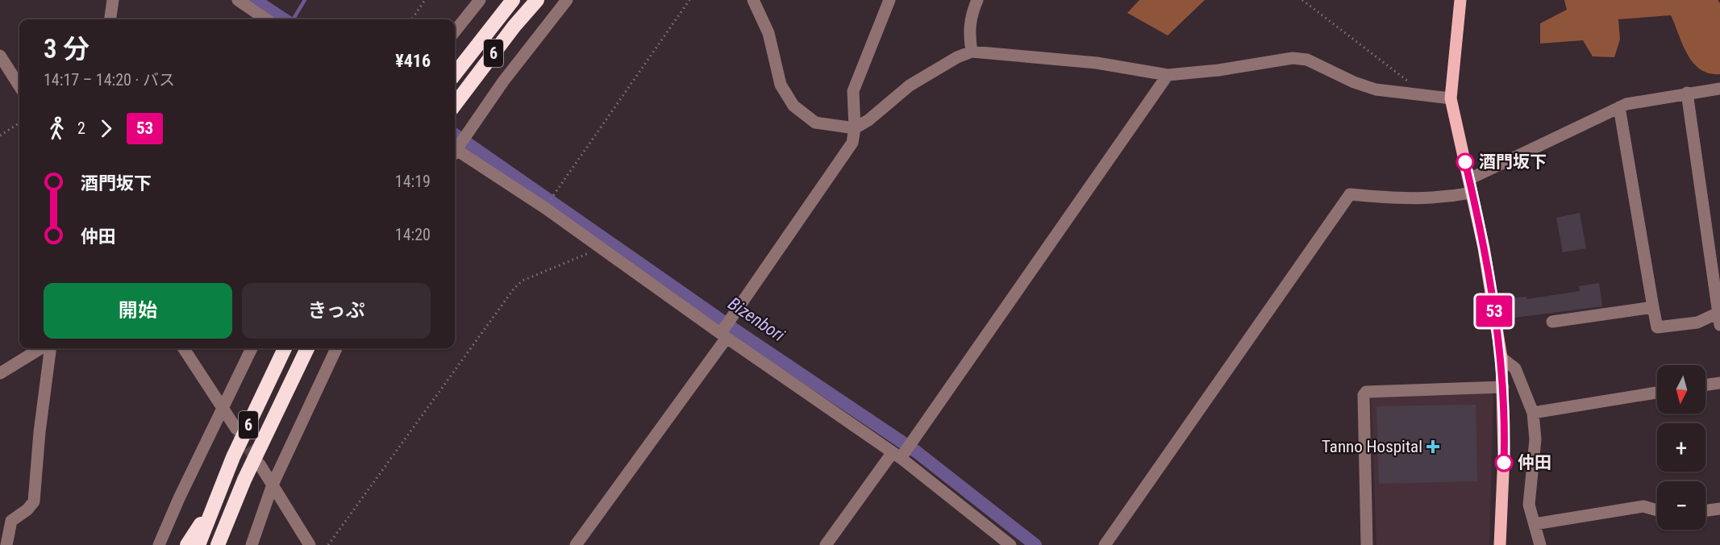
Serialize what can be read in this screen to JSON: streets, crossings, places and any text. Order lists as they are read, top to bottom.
{
  "streets": {
    "highway": ["6"]
  },
  "water": ["Bizenbori"],
  "places": {
    "other": ["酒門坂下", "仲田"],
    "health": ["Tanno Hospital"]
  },
  "lines": ["bus line 53"],
  "north": "bottom",
  "page": {
    "on_map": "53",
    "heading": ["3 分", "14:17 – 14:20 · バス", "¥416"],
    "legs": ["2", "53"],
    "list": [
      {
        "name": "酒門坂下",
        "value": "14:19"
      },
      {
        "name": "仲田",
        "value": "14:20"
      }
    ],
    "buttons": ["開始", "きっぷ"],
    "map_buttons": ["+", "−"]
  }
}
